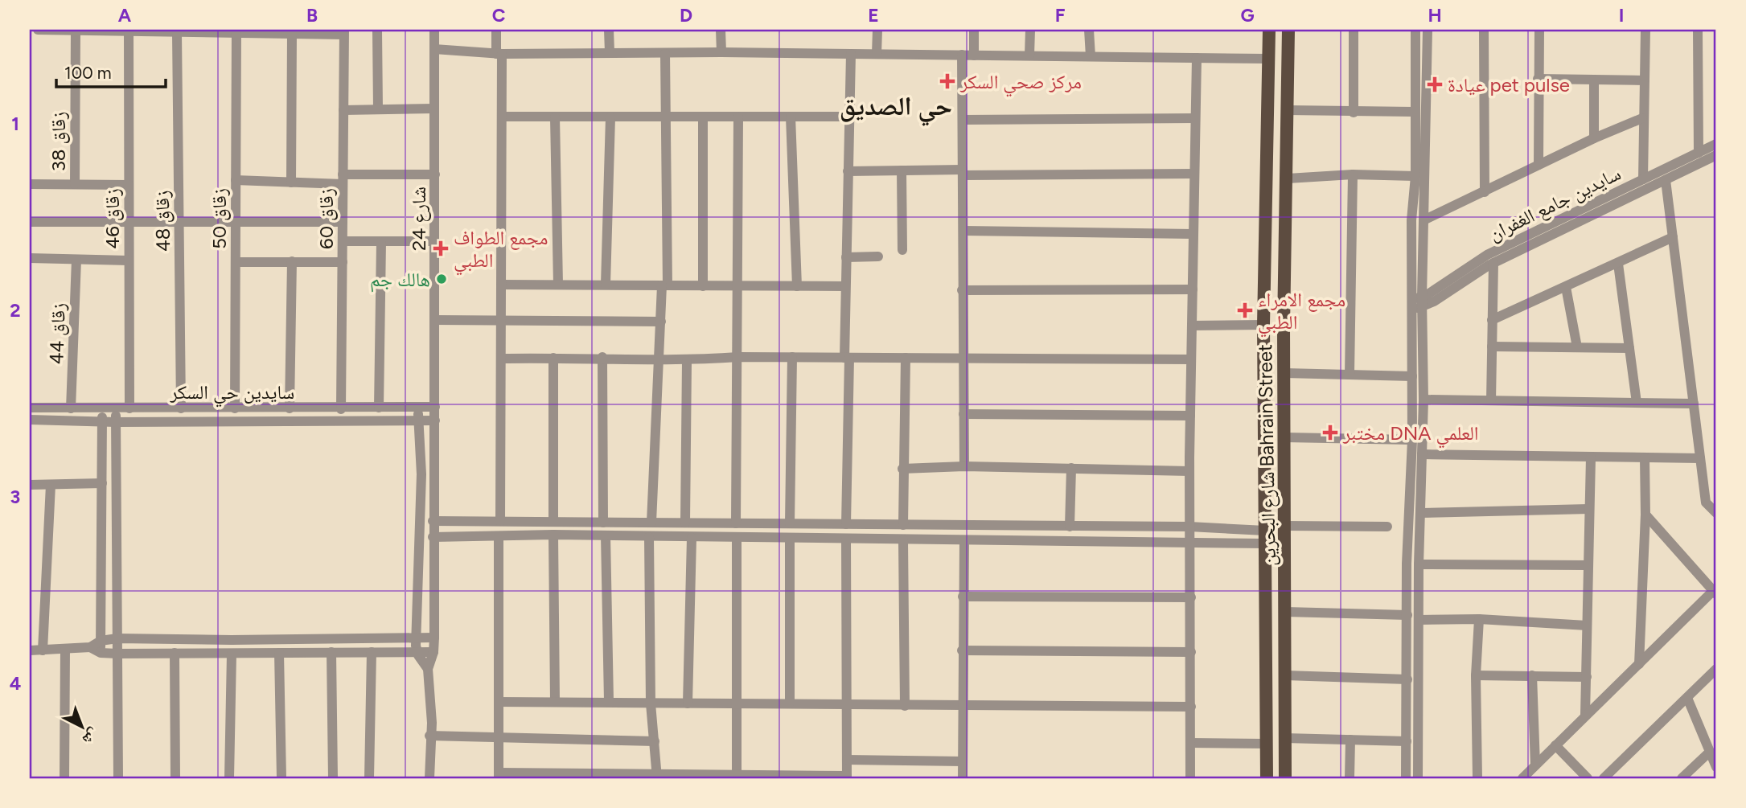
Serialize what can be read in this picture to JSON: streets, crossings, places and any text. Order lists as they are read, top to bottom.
{
  "streets": {
    "main road": ["شارع البحرين Bahrain Street"],
    "street": [
      "زقاق 38",
      "سايدين جامع الغفران",
      "زقاق 46",
      "زقاق 50",
      "زقاق 60",
      "شارع 24",
      "زقاق 48",
      "زقاق 44",
      "سايدين حي السكر"
    ]
  },
  "crossings": [
    ["زقاق 46", "سايدين حي السكر"],
    ["زقاق 50", "سايدين حي السكر"],
    ["زقاق 60", "سايدين حي السكر"],
    ["شارع 24", "سايدين حي السكر"],
    ["زقاق 48", "سايدين حي السكر"],
    ["زقاق 44", "سايدين حي السكر"]
  ],
  "districts": ["حي الصديق"],
  "places": {
    "health": [
      "مركز صحي السكر",
      "عيادة pet pulse",
      "مجمع الطواف الطبي",
      "مجمع الامراء الطبي",
      "مختبر DNA العلمي"
    ],
    "other": ["هالك جم"]
  },
  "scale_bar": "100 m",
  "north": "bottom right",
  "grid": {
    "columns": [
      "A",
      "B",
      "C",
      "D",
      "E",
      "F",
      "G",
      "H",
      "I"
    ],
    "rows": [
      "1",
      "2",
      "3",
      "4"
    ]
  }
}
